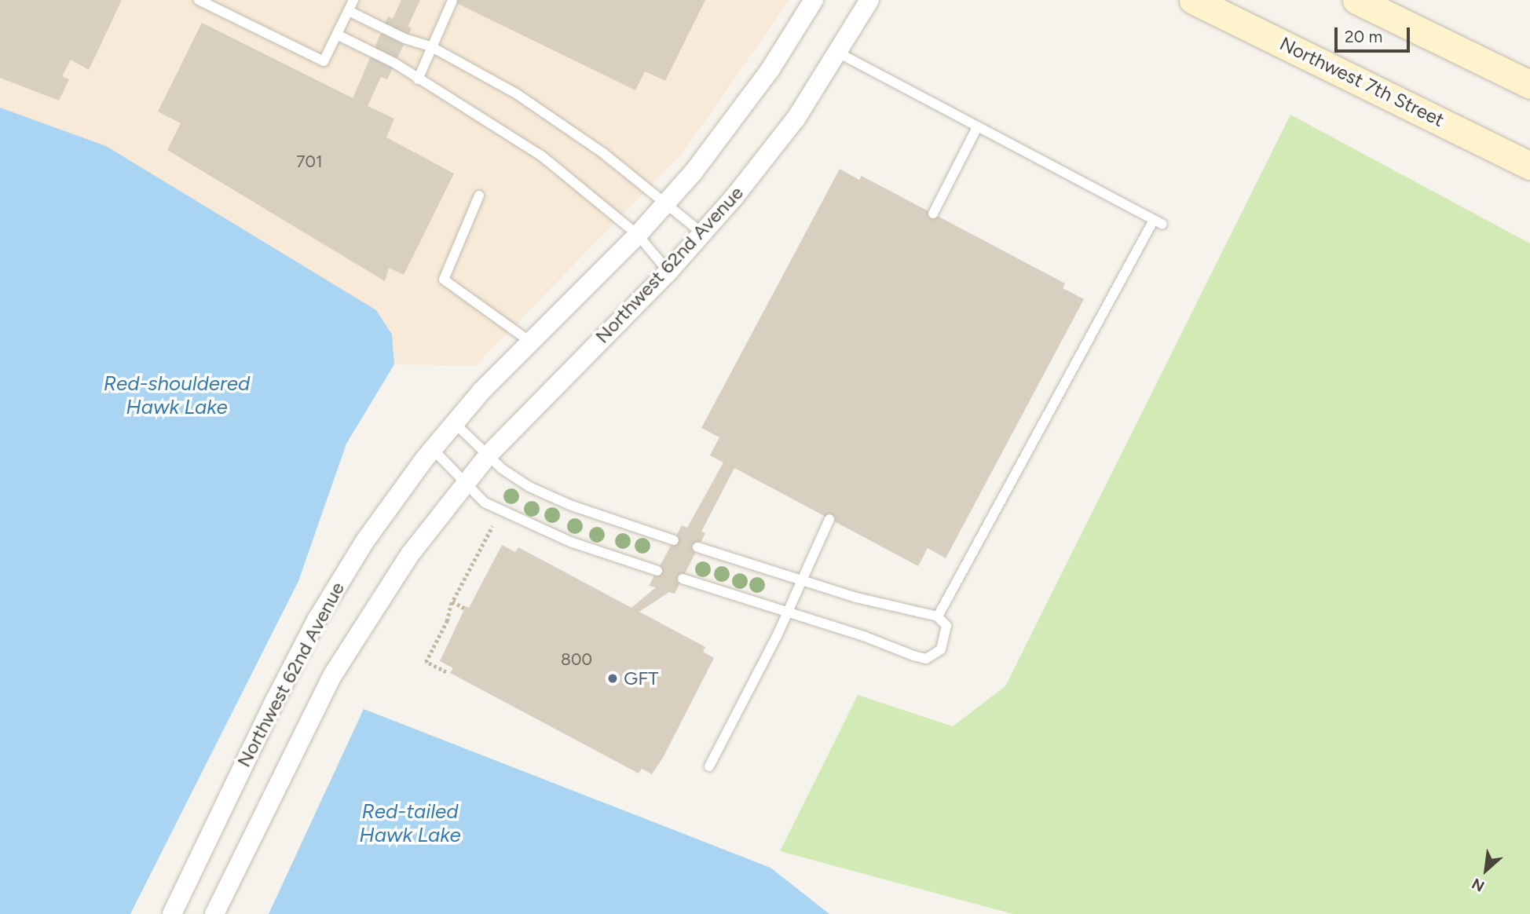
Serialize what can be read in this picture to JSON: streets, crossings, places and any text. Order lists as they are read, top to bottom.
{
  "streets": {
    "main road": ["Northwest 7th Street"],
    "street": ["Northwest 62nd Avenue"]
  },
  "water": ["Red-shouldered Hawk Lake", "Red-tailed Hawk Lake"],
  "places": ["GFT"],
  "house_numbers": ["701", "800"],
  "scale_bar": "20 m",
  "north": "bottom left"
}
